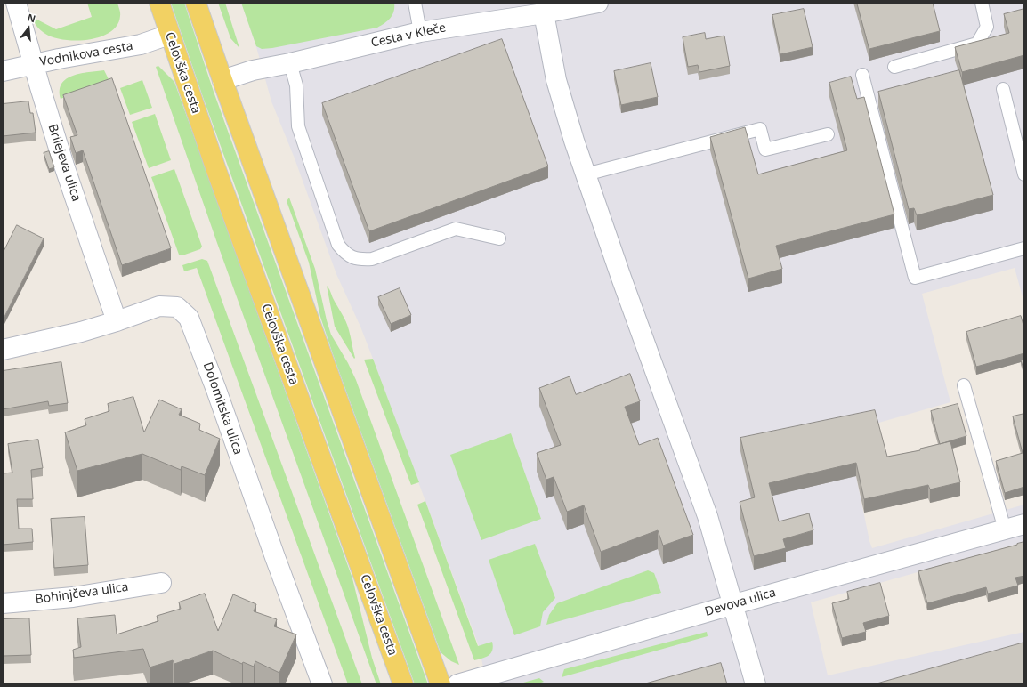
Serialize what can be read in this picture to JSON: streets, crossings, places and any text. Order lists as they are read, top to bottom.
{
  "streets": {
    "main road": ["Celovška cesta"],
    "street": [
      "Cesta v Kleče",
      "Vodnikova cesta",
      "Brilejeva ulica",
      "Dolomitska ulica",
      "Bohinjčeva ulica",
      "Devova ulica"
    ]
  },
  "crossings": [
    ["Vodnikova cesta", "Celovška cesta"],
    ["Vodnikova cesta", "Brilejeva ulica"],
    ["Brilejeva ulica", "Dolomitska ulica"]
  ],
  "north": "top"
}
